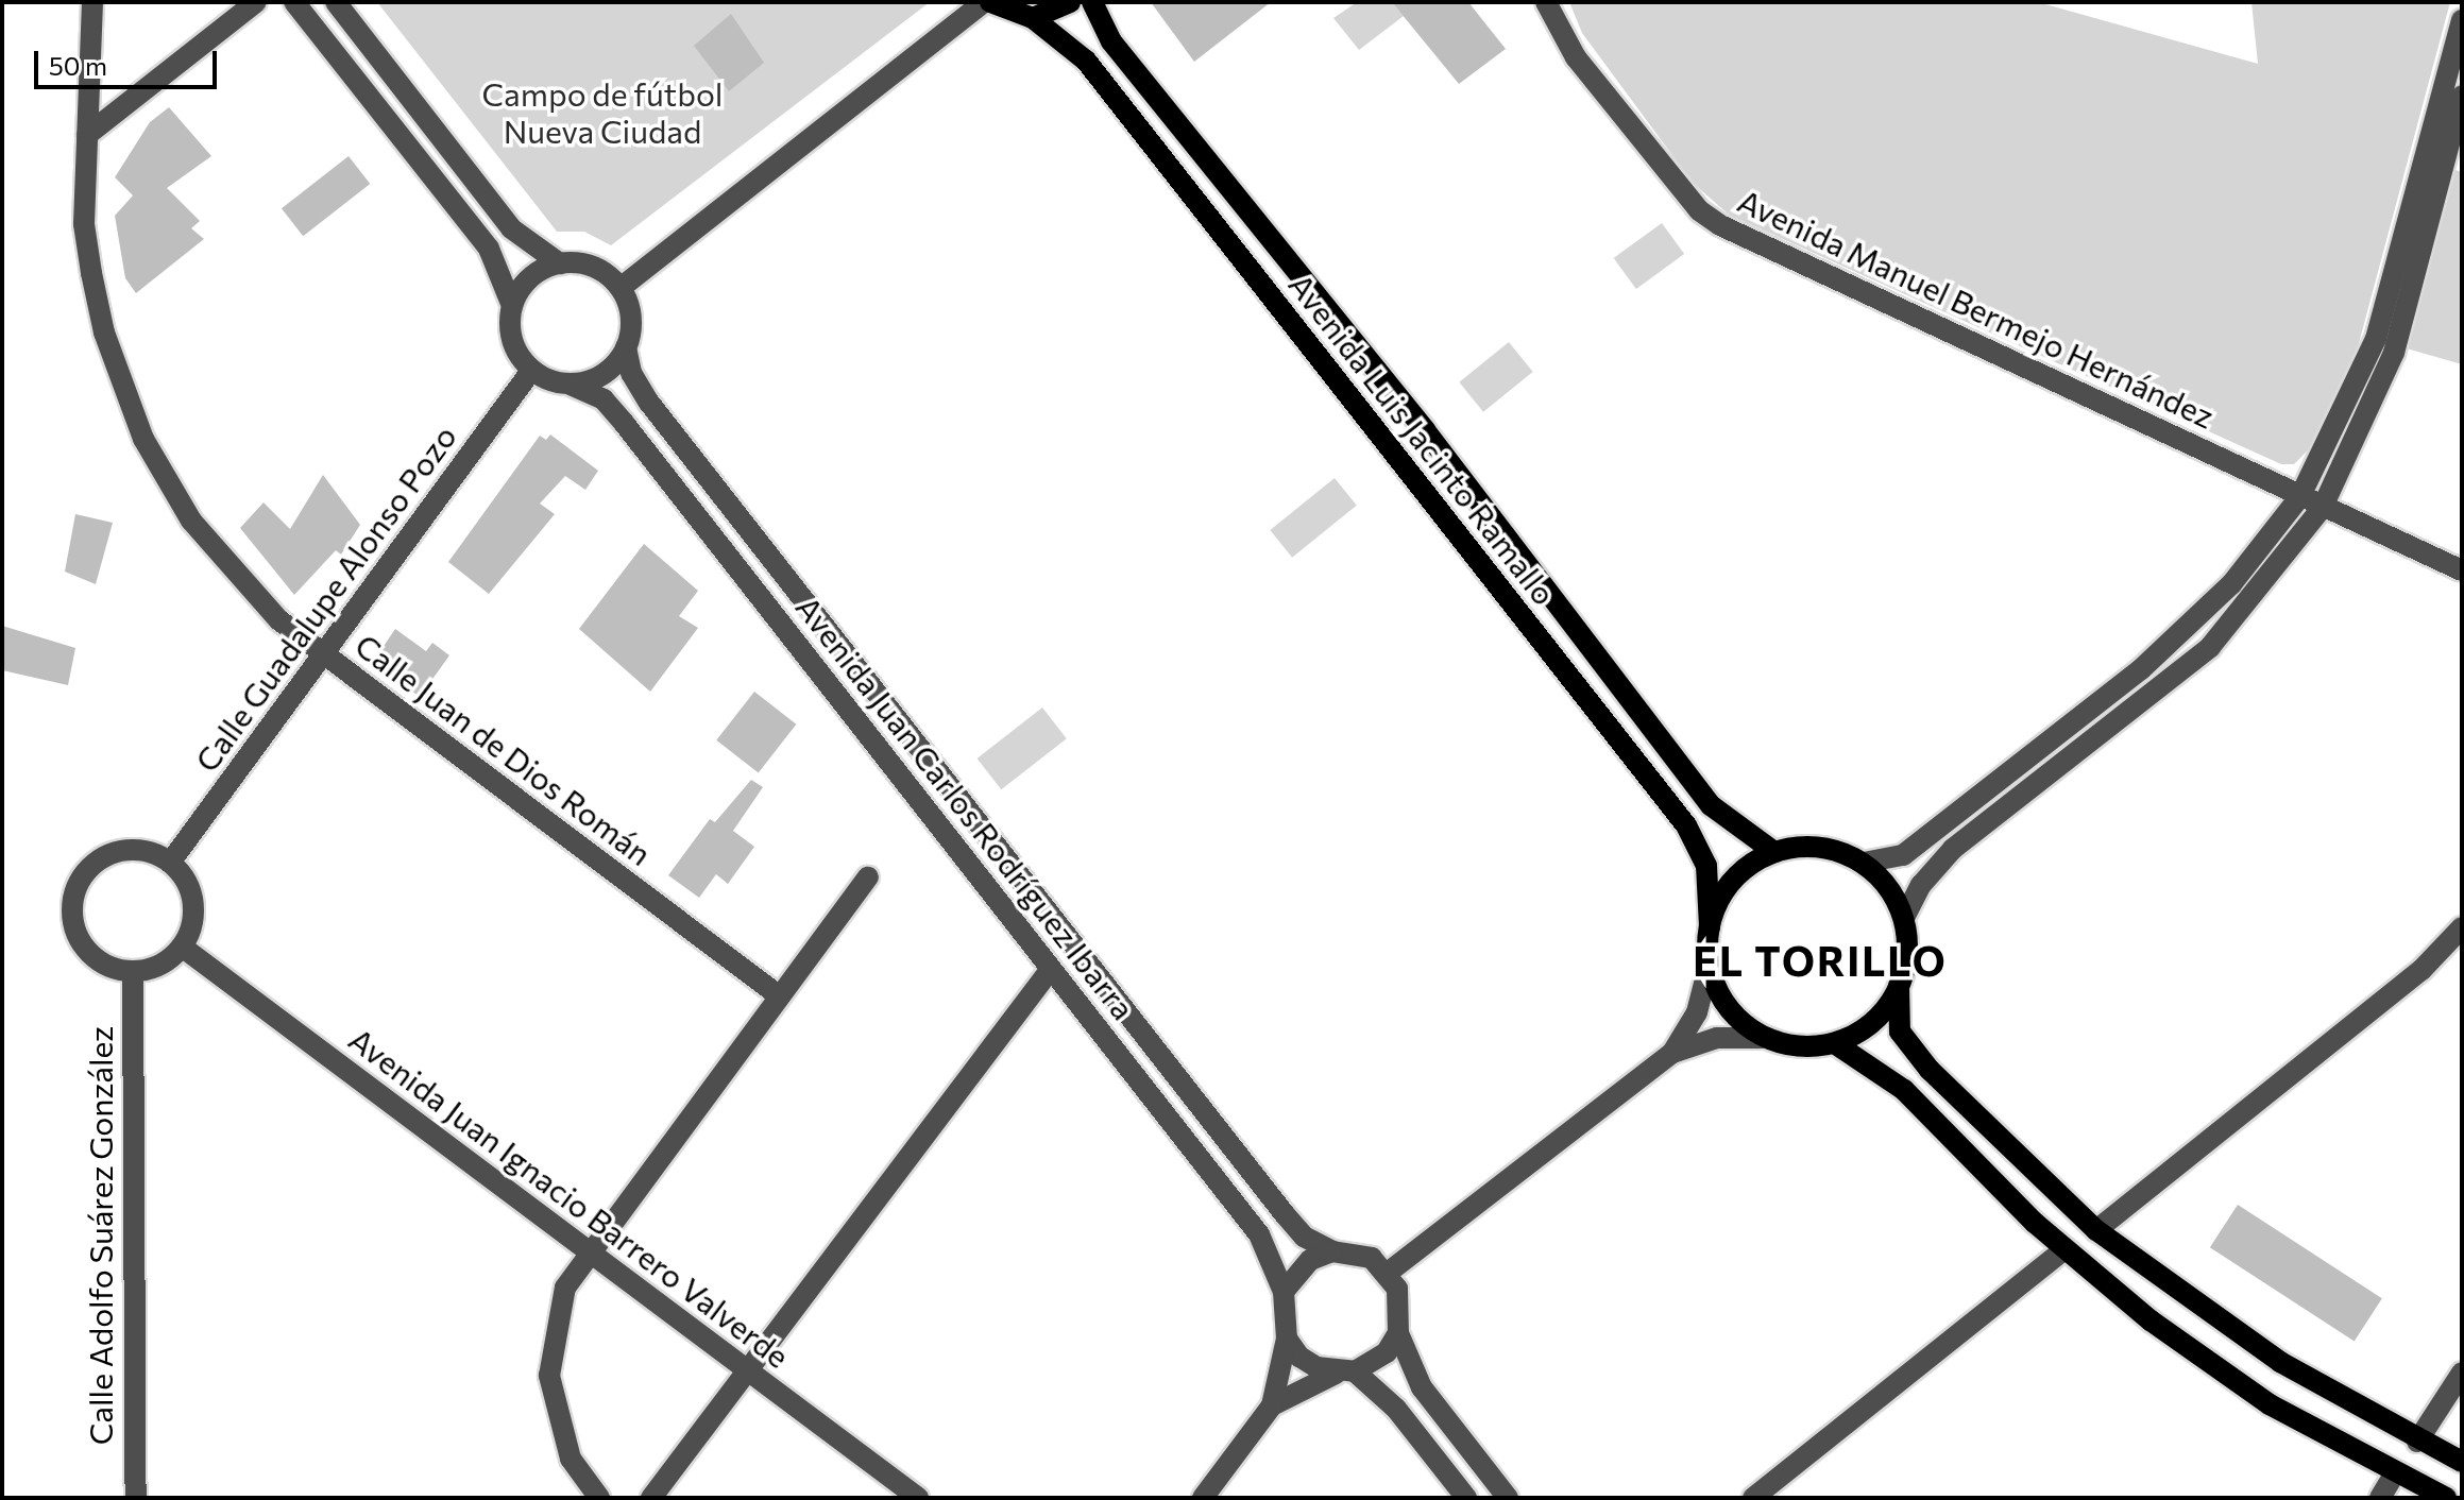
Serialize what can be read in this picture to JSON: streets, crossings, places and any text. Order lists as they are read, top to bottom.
{
  "streets": {
    "main road": ["Avenida Luis Jacinto Ramallo"],
    "street": [
      "Avenida Manuel Bermejo Hernández",
      "Calle Guadalupe Alonso Pozo",
      "Calle Juan de Dios Román",
      "Avenida Juan Carlos Rodríguez Ibarra",
      "Avenida Juan Ignacio Barrero Valverde",
      "Calle Adolfo Suárez González"
    ]
  },
  "crossings": [
    ["Calle Guadalupe Alonso Pozo", "Calle Juan de Dios Román"],
    ["Calle Guadalupe Alonso Pozo", "Avenida Juan Carlos Rodríguez Ibarra"],
    ["Calle Guadalupe Alonso Pozo", "Avenida Juan Ignacio Barrero Valverde"],
    ["Calle Guadalupe Alonso Pozo", "Calle Adolfo Suárez González"],
    ["Avenida Juan Ignacio Barrero Valverde", "Calle Adolfo Suárez González"]
  ],
  "districts": ["EL TORILLO"],
  "parks": ["Campo de fútbol Nueva Ciudad"],
  "scale_bar": "50 m"
}
